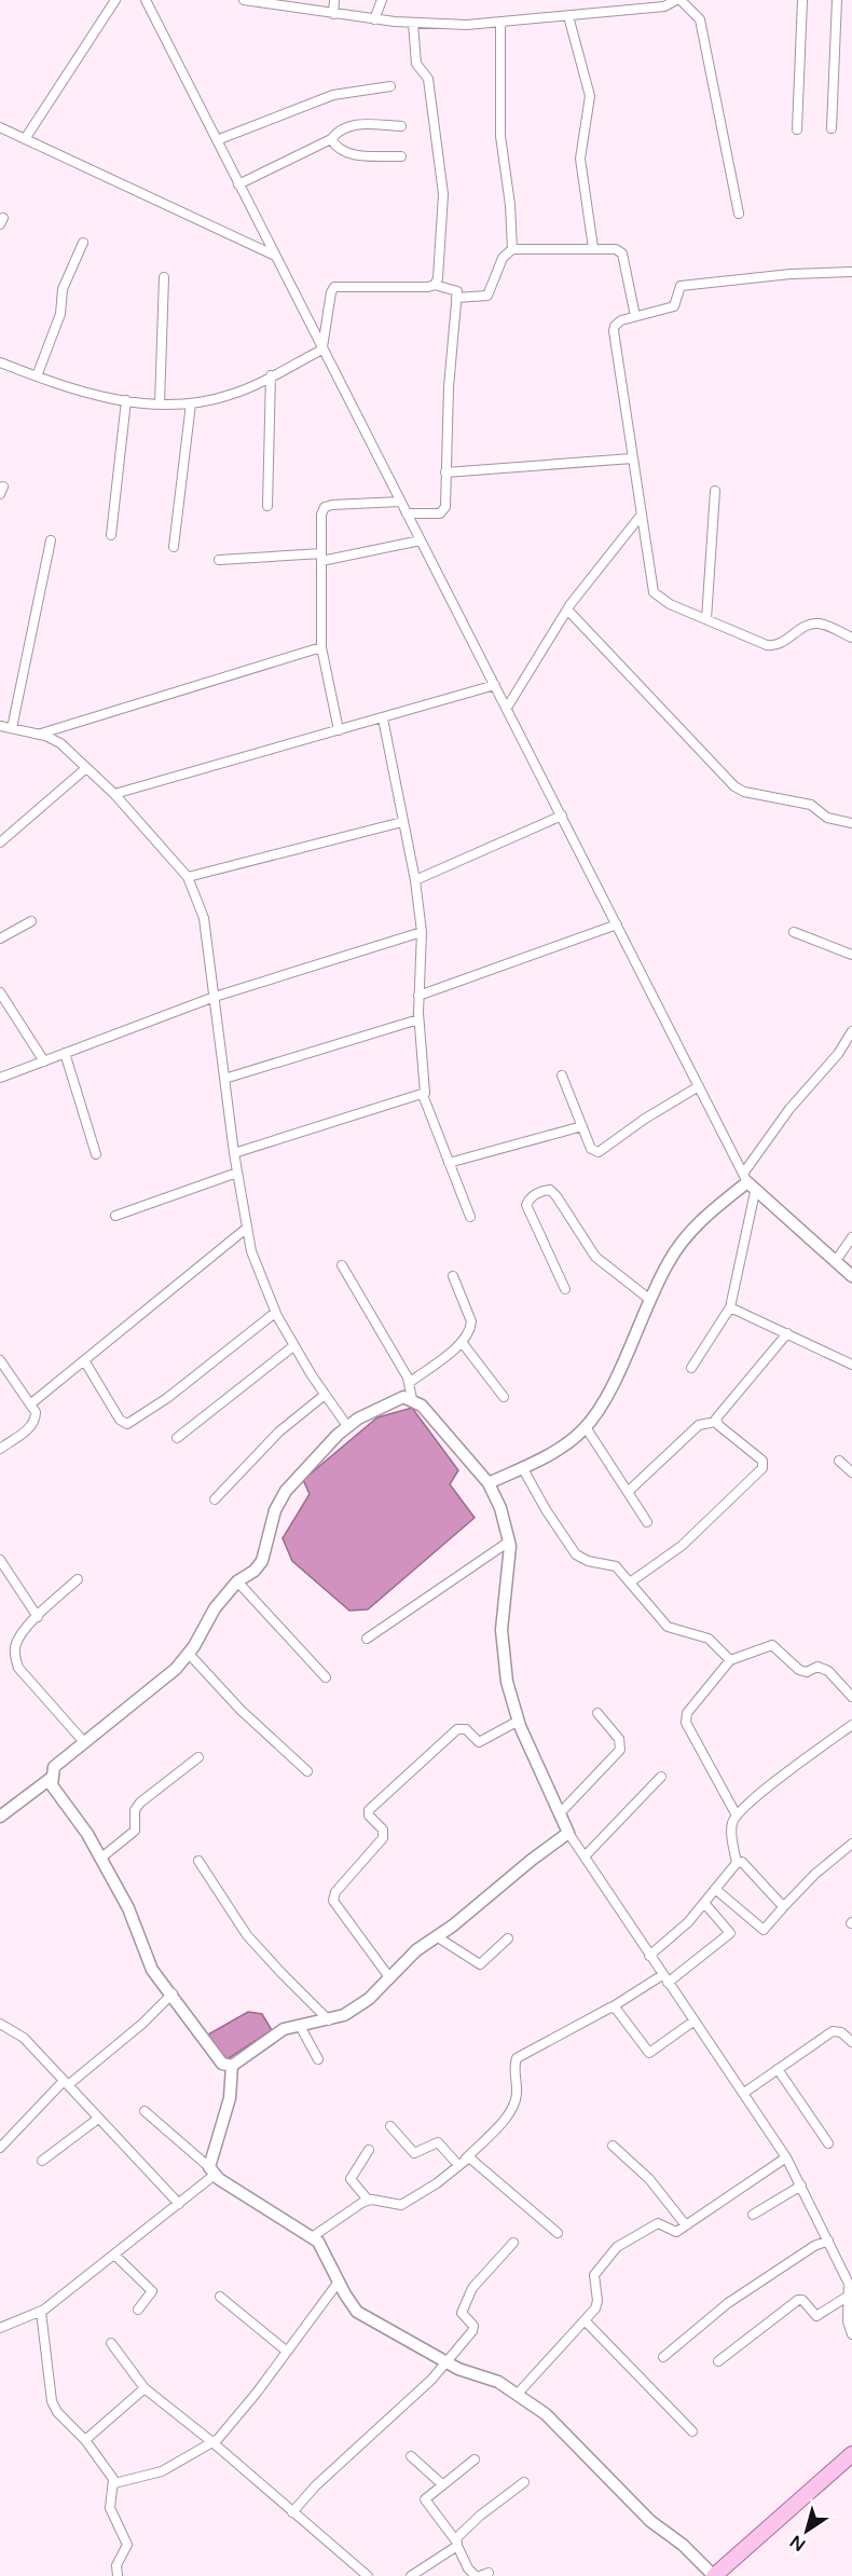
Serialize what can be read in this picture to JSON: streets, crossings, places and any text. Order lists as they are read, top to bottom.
{
  "north": "bottom left"
}
